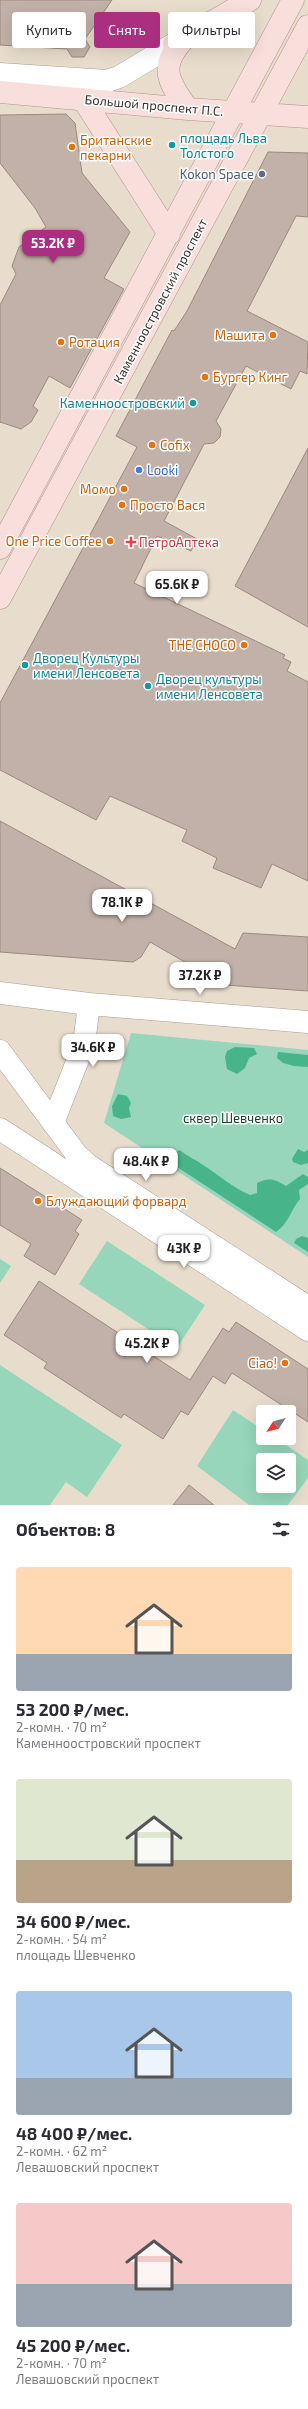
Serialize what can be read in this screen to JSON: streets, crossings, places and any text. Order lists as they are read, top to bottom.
{
  "streets": {
    "main road": ["Большой проспект П.С.", "Каменноостровский проспект"]
  },
  "crossings": [
    ["Большой проспект П.С.", "Каменноостровский проспект"]
  ],
  "parks": ["сквер Шевченко"],
  "places": {
    "other": [
      "площадь Льва Толстого",
      "Британские пекарни",
      "Kokon Space",
      "Машита",
      "Ротация",
      "Бургер Кинг",
      "Каменноостровский",
      "Cofix",
      "Looki",
      "Момо",
      "Просто Вася",
      "One Price Coffee",
      "THE CHOCO",
      "Дворец Культуры имени Ленсовета",
      "Дворец культуры имени Ленсовета",
      "Блуждающий форвард",
      "Ciao!"
    ],
    "health": ["ПетроАптека"]
  },
  "north": "bottom left",
  "page": {
    "chip": ["Купить", "Снять", "Фильтры"],
    "price": [
      "53.2K ₽",
      "65.6K ₽",
      "78.1K ₽",
      "37.2K ₽",
      "34.6K ₽",
      "48.4K ₽",
      "43K ₽",
      "45.2K ₽"
    ],
    "heading": "Объектов: 8",
    "list": [
      {
        "name": "53 200 ₽/мес.",
        "note": "2-комн. · 70 m² · Каменноостровский проспект"
      },
      {
        "name": "34 600 ₽/мес.",
        "note": "2-комн. · 54 m² · площадь Шевченко"
      },
      {
        "name": "48 400 ₽/мес.",
        "note": "2-комн. · 62 m² · Левашовский проспект"
      },
      {
        "name": "45 200 ₽/мес.",
        "note": "2-комн. · 70 m² · Левашовский проспект"
      }
    ]
  }
}
